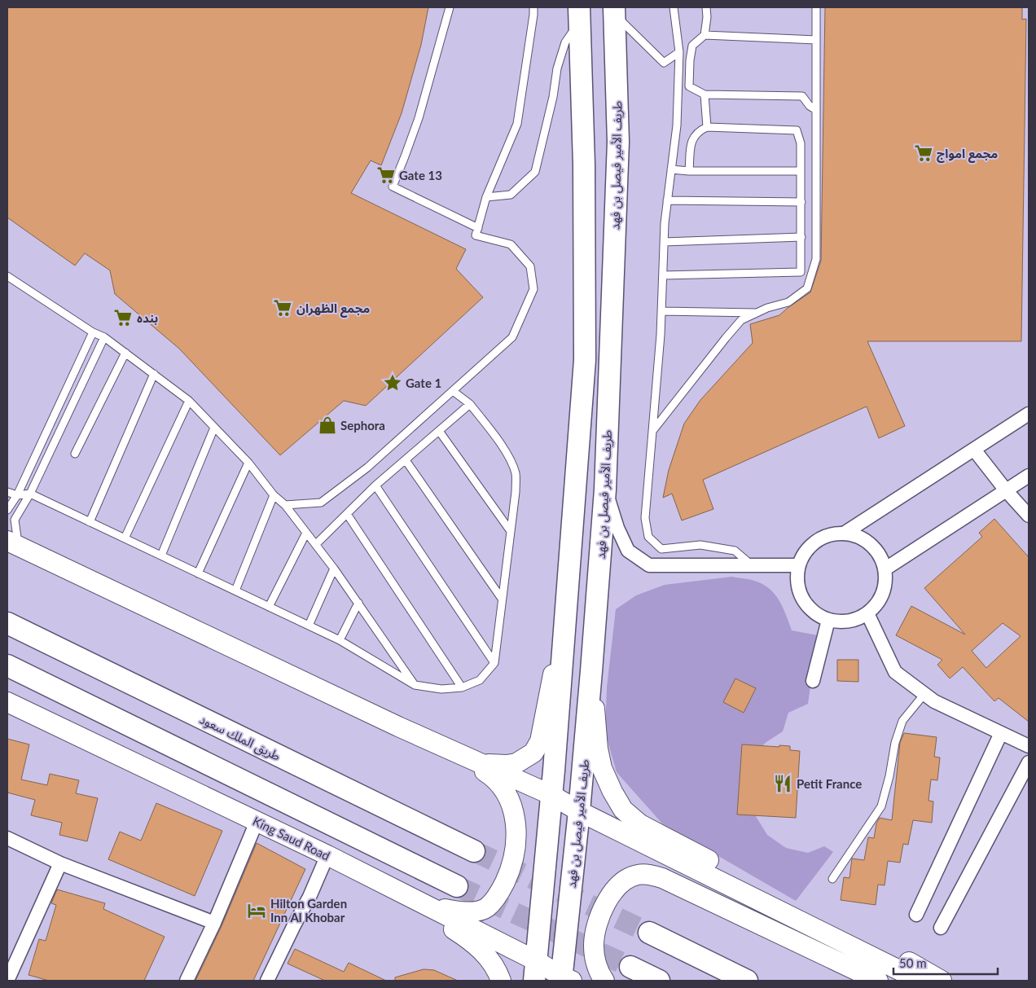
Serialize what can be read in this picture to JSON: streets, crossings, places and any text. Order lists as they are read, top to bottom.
{
  "streets": {
    "main road": ["طريف الأمير فيصل بن فهد", "طريق الملك سعود", "King Saud Road"]
  },
  "crossings": [
    ["طريف الأمير فيصل بن فهد", "King Saud Road"]
  ],
  "places": {
    "supermarket": [
      "مجمع امواج",
      "Gate 13",
      "مجمع الظهران",
      "بنده"
    ],
    "place": ["Gate 1"],
    "shop": ["Sephora"],
    "restaurant": ["Petit France"],
    "hotel": ["Hilton Garden Inn Al Khobar"]
  },
  "scale_bar": "50 m"
}
